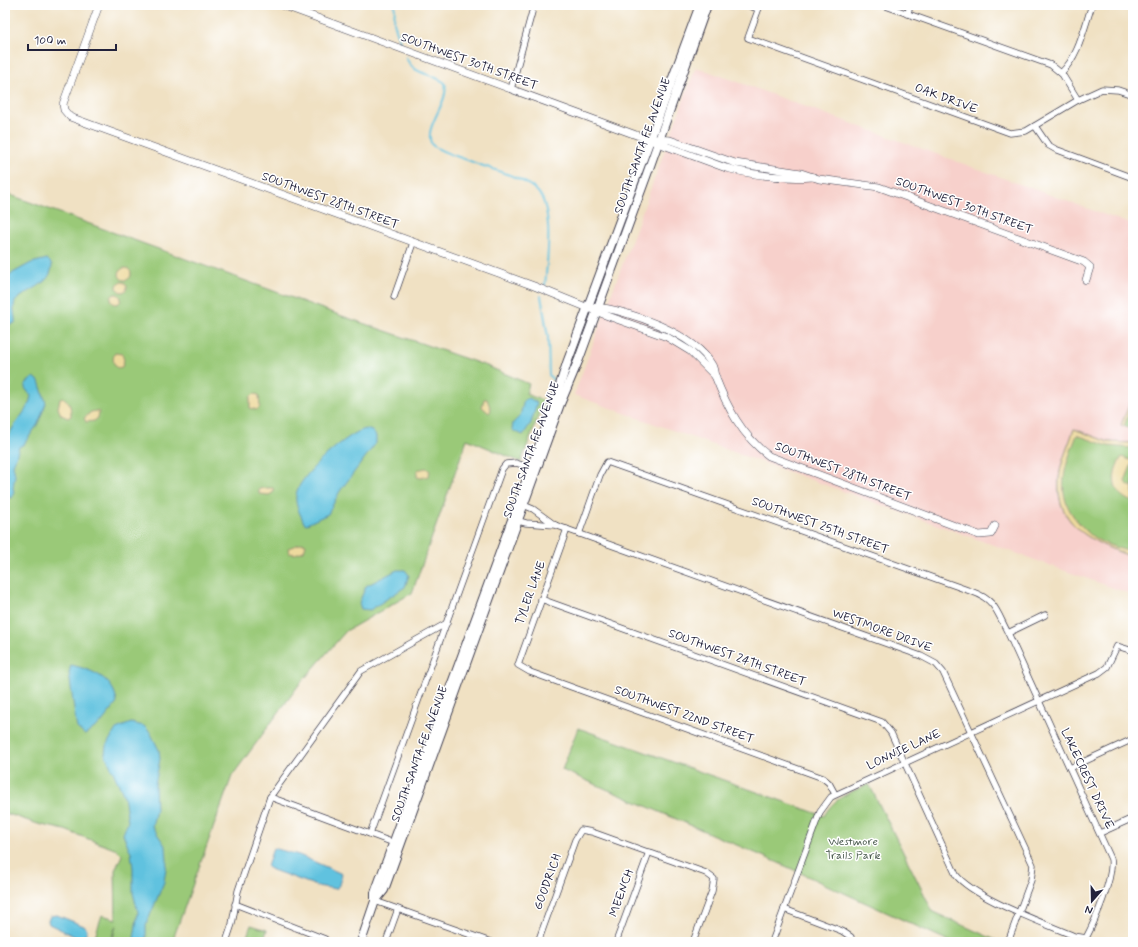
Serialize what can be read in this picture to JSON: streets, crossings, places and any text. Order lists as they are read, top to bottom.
{
  "streets": {
    "main road": ["SOUTH SANTA FE AVENUE"],
    "street": [
      "SOUTHWEST 30TH STREET",
      "OAK DRIVE",
      "SOUTHWEST 28TH STREET",
      "SOUTHWEST 25TH STREET",
      "TYLER LANE",
      "WESTMORE DRIVE",
      "SOUTHWEST 24TH STREET",
      "SOUTHWEST 22ND STREET",
      "LONNIE LANE",
      "LAKECREST DRIVE",
      "GOODRICH",
      "MEENCH"
    ]
  },
  "crossings": [
    ["SOUTHWEST 30TH STREET", "SOUTH SANTA FE AVENUE"],
    ["SOUTH SANTA FE AVENUE", "SOUTHWEST 28TH STREET"],
    ["SOUTH SANTA FE AVENUE", "WESTMORE DRIVE"],
    ["SOUTHWEST 25TH STREET", "WESTMORE DRIVE"],
    ["SOUTHWEST 25TH STREET", "LAKECREST DRIVE"],
    ["TYLER LANE", "WESTMORE DRIVE"],
    ["TYLER LANE", "SOUTHWEST 24TH STREET"],
    ["TYLER LANE", "SOUTHWEST 22ND STREET"],
    ["WESTMORE DRIVE", "SOUTHWEST 24TH STREET"],
    ["WESTMORE DRIVE", "LONNIE LANE"],
    ["SOUTHWEST 24TH STREET", "LONNIE LANE"],
    ["SOUTHWEST 24TH STREET", "LAKECREST DRIVE"],
    ["SOUTHWEST 22ND STREET", "LONNIE LANE"],
    ["LONNIE LANE", "LAKECREST DRIVE"],
    ["GOODRICH", "MEENCH"]
  ],
  "parks": ["Westmore Trails Park"],
  "scale_bar": "100 m",
  "north": "bottom"
}
